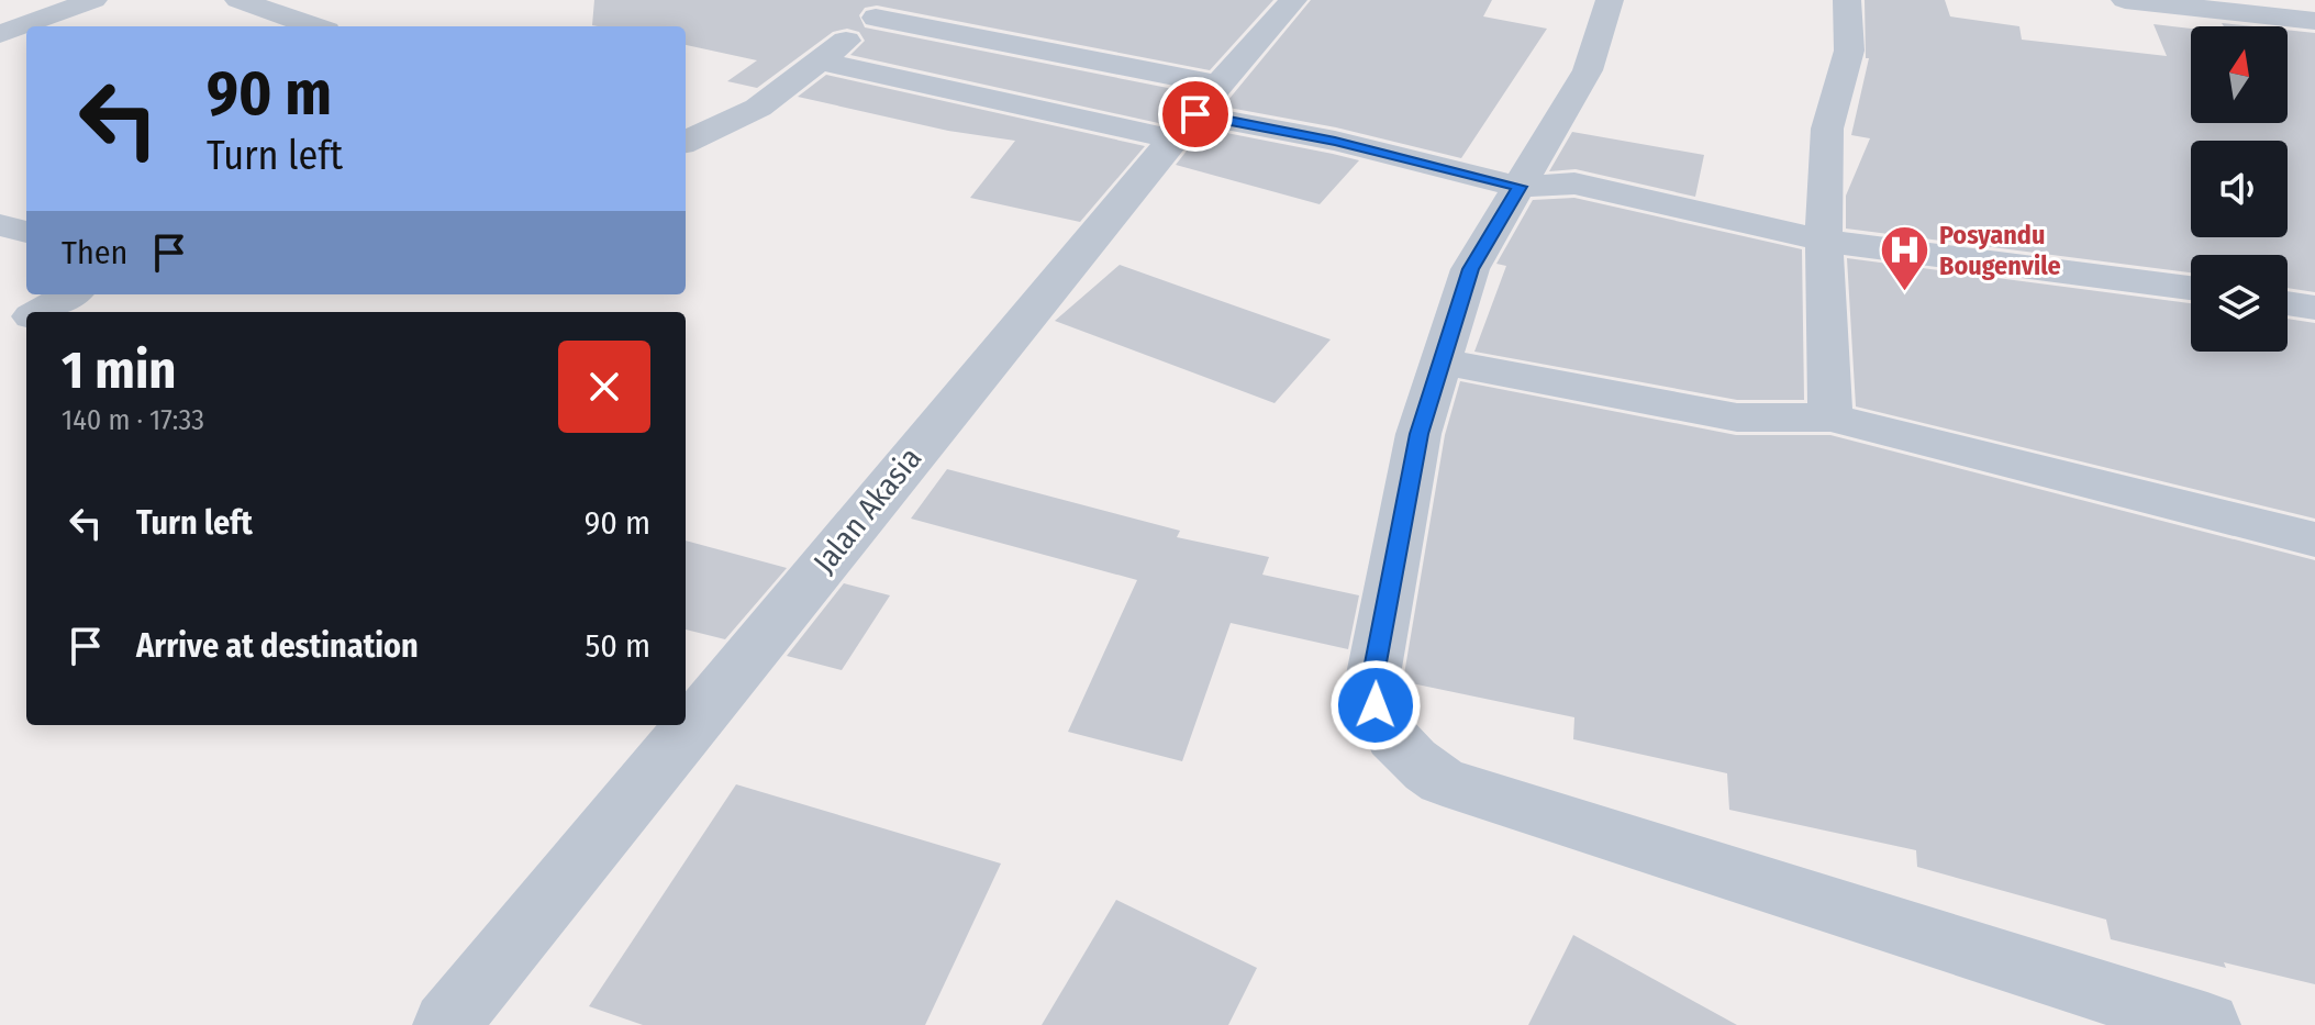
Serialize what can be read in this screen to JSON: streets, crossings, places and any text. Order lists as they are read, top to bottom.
{
  "streets": {
    "street": ["Jalan Akasia"]
  },
  "places": {
    "hospital": ["Posyandu Bougenvile"]
  },
  "north": "top",
  "page": {
    "turn": ["90 m", "Turn left"],
    "then": "Then",
    "heading": ["1 min", "140 m · 17:33"],
    "list": [
      {
        "name": "Turn left",
        "value": "90 m"
      },
      {
        "name": "Arrive at destination",
        "value": "50 m"
      }
    ]
  }
}
